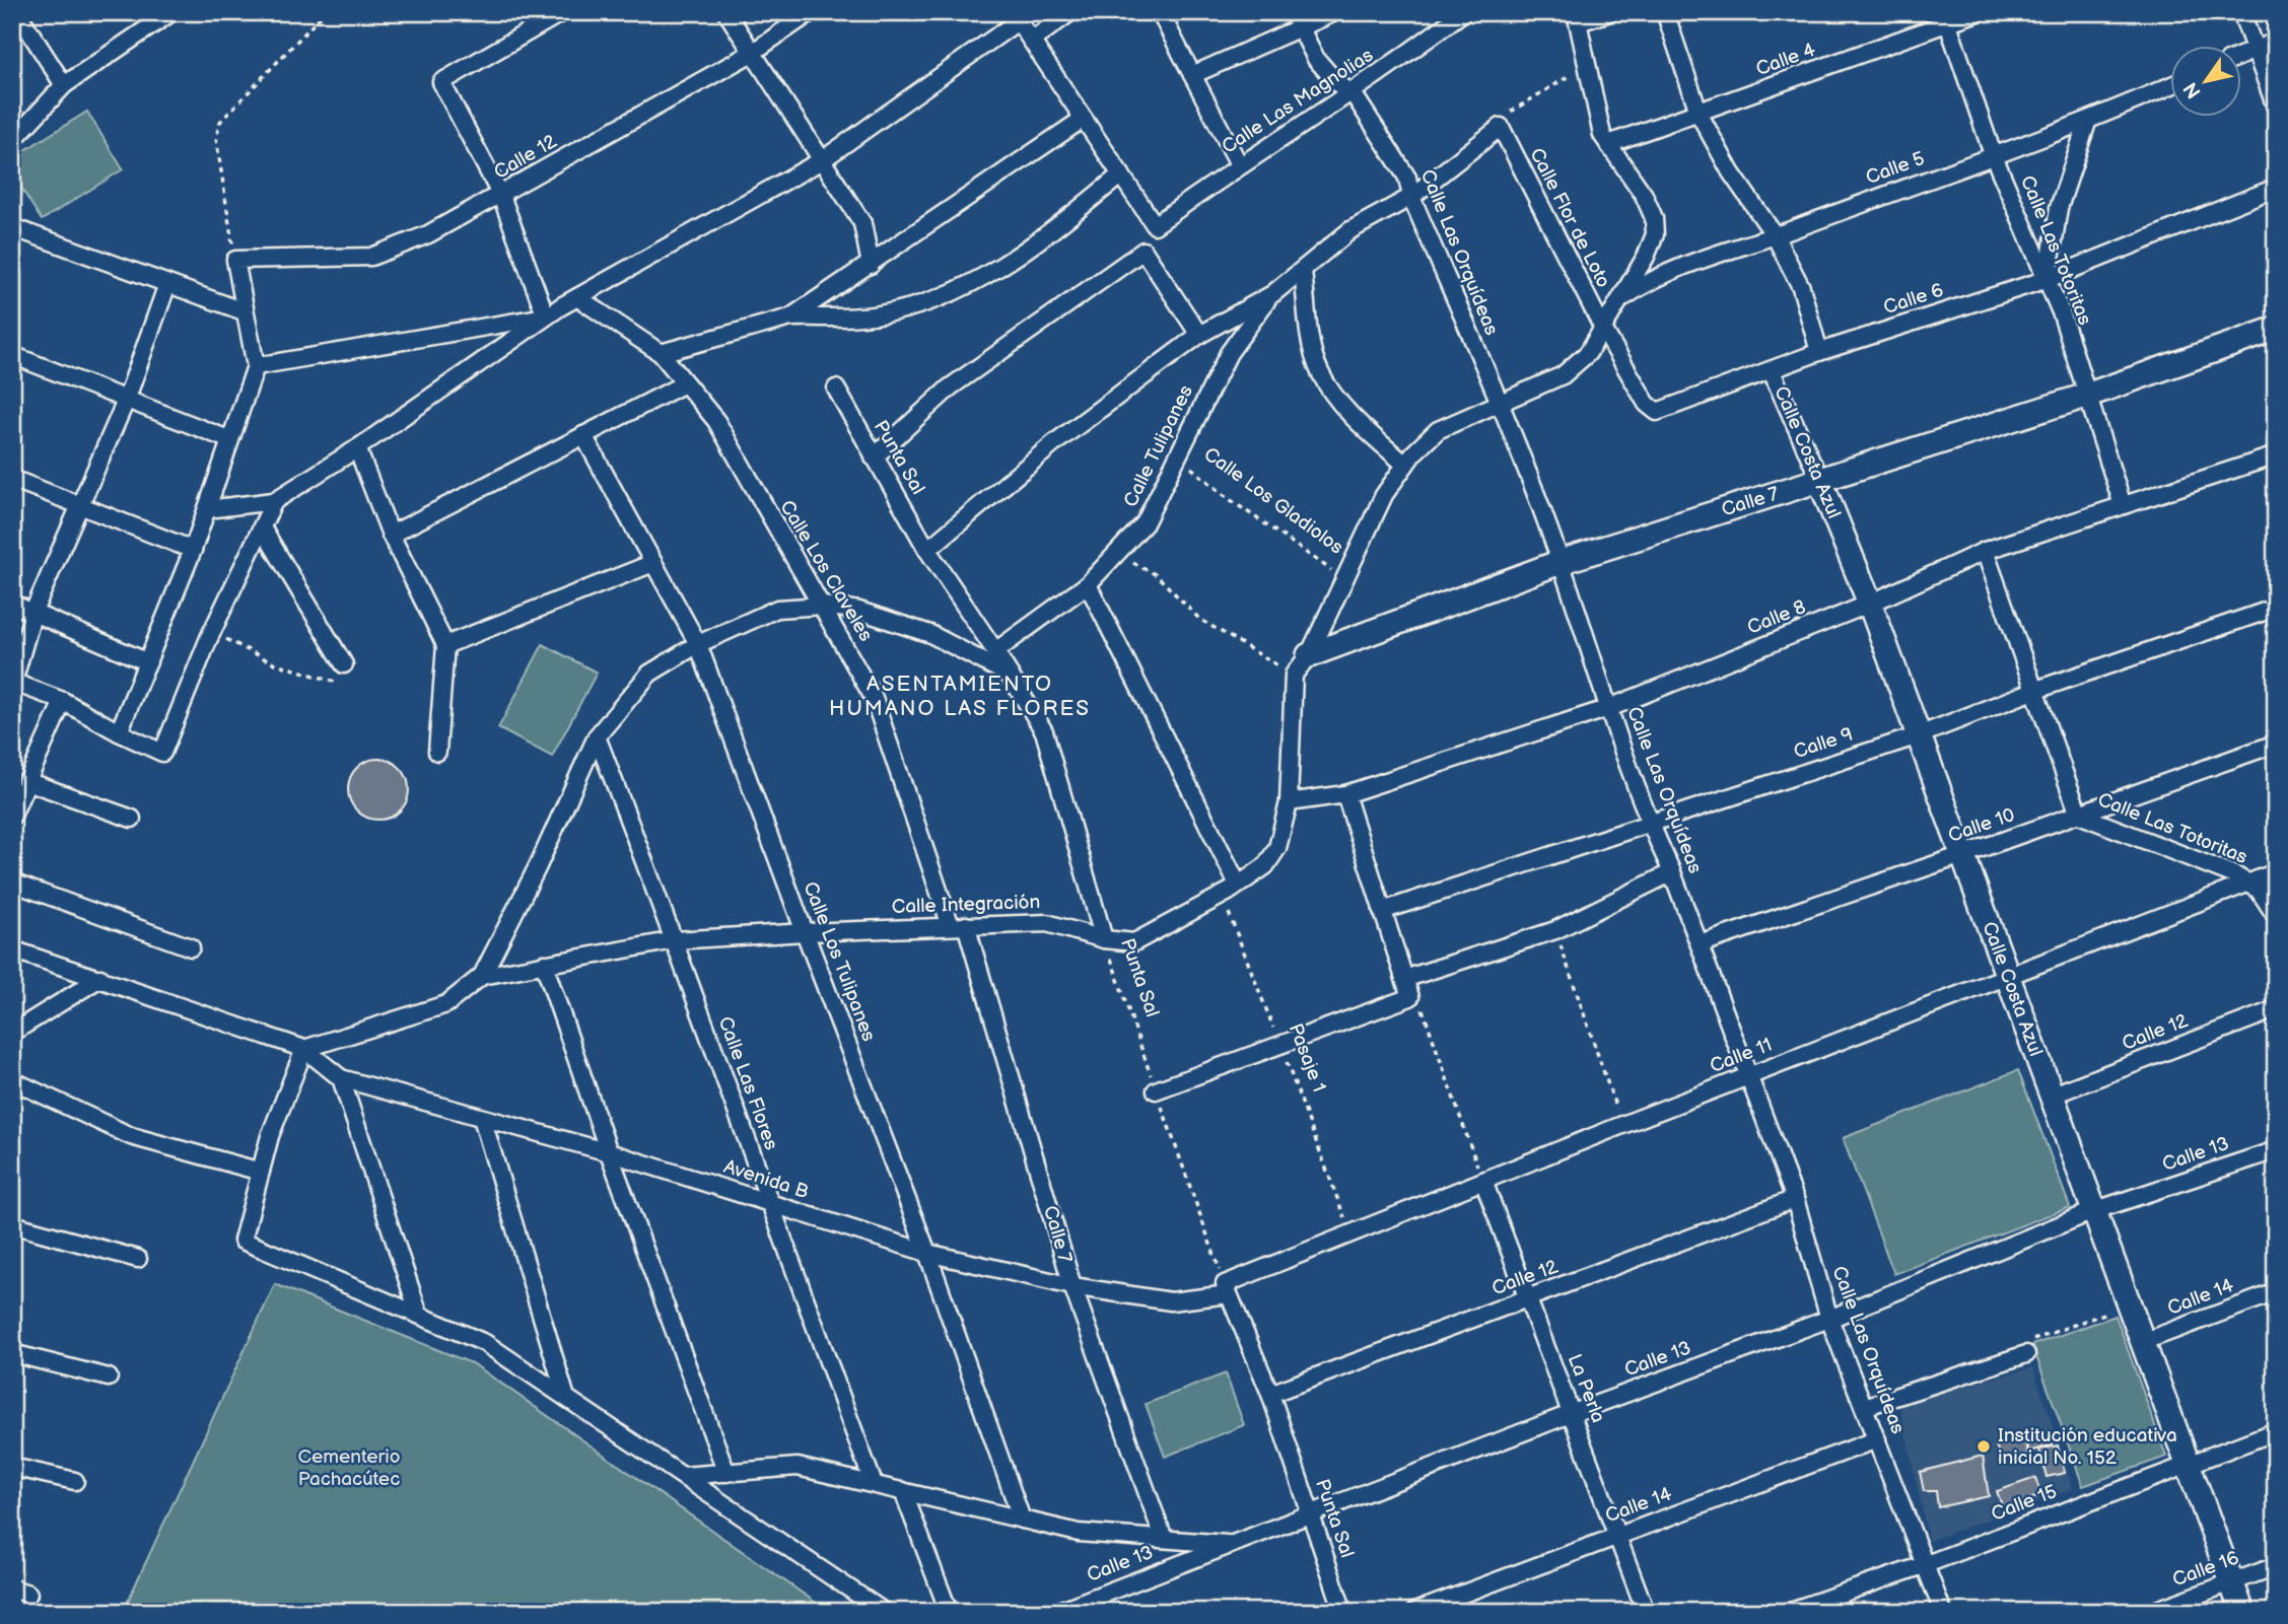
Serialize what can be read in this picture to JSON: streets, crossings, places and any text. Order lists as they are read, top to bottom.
{
  "streets": {
    "street": [
      "Calle 4",
      "Calle Las Magnolias",
      "Calle 12",
      "Calle 5",
      "Calle Flor de Loto",
      "Calle Las Totoritas",
      "Calle Las Orquídeas",
      "Calle 6",
      "Calle Tulipanes",
      "Calle Costa Azul",
      "Punta Sal",
      "Calle 7",
      "Calle Los Claveles",
      "Calle 8",
      "Calle 9",
      "Calle 10",
      "Calle Integración",
      "Calle Los Tulipanes",
      "Calle 11",
      "Calle Las Flores",
      "Calle 13",
      "Avenida B",
      "Calle 14",
      "La Perla",
      "Calle 15",
      "Calle 16"
    ],
    "path": ["Calle Los Gladiolos", "Pasaje 1"]
  },
  "crossings": [
    ["Calle 4", "Calle Las Totoritas"],
    ["Calle Las Magnolias", "Calle Las Orquídeas"],
    ["Calle 12", "Calle Las Orquídeas"],
    ["Calle 12", "Calle Costa Azul"],
    ["Calle 12", "Punta Sal"],
    ["Calle 12", "La Perla"],
    ["Calle 5", "Calle Las Totoritas"],
    ["Calle Flor de Loto", "Calle 6"],
    ["Calle Flor de Loto", "Calle Tulipanes"],
    ["Calle Las Totoritas", "Calle 6"],
    ["Calle Las Totoritas", "Calle 7"],
    ["Calle Las Totoritas", "Calle 8"],
    ["Calle Las Totoritas", "Calle 10"],
    ["Calle Las Totoritas", "Calle 11"],
    ["Calle Las Orquídeas", "Calle Tulipanes"],
    ["Calle Las Orquídeas", "Calle 7"],
    ["Calle Las Orquídeas", "Calle 8"],
    ["Calle Las Orquídeas", "Calle 9"],
    ["Calle Las Orquídeas", "Calle 10"],
    ["Calle Las Orquídeas", "Calle 11"],
    ["Calle Las Orquídeas", "Calle 13"],
    ["Calle Las Orquídeas", "Calle 14"],
    ["Calle Las Orquídeas", "Calle 15"],
    ["Calle 6", "Calle Costa Azul"],
    ["Calle Tulipanes", "Punta Sal"],
    ["Calle Tulipanes", "Calle Los Gladiolos"],
    ["Calle Costa Azul", "Calle 7"],
    ["Calle Costa Azul", "Calle 8"],
    ["Calle Costa Azul", "Calle 9"],
    ["Calle Costa Azul", "Calle 10"],
    ["Calle Costa Azul", "Calle 11"],
    ["Calle Costa Azul", "Calle 13"],
    ["Calle Costa Azul", "Calle 14"],
    ["Calle Costa Azul", "Calle 15"],
    ["Calle Costa Azul", "Calle 16"],
    ["Punta Sal", "Calle Integración"],
    ["Punta Sal", "Calle 11"],
    ["Punta Sal", "Calle 13"],
    ["Punta Sal", "Avenida B"],
    ["Calle 7", "Calle Los Claveles"],
    ["Calle 7", "Calle Integración"],
    ["Calle 7", "Avenida B"],
    ["Calle Los Claveles", "Calle Integración"],
    ["Calle 8", "Calle Integración"],
    ["Calle Integración", "Calle Los Tulipanes"],
    ["Calle Integración", "Pasaje 1"],
    ["Calle Integración", "Calle Las Flores"],
    ["Calle Integración", "Avenida B"],
    ["Calle Los Tulipanes", "Avenida B"],
    ["Calle 11", "Pasaje 1"],
    ["Calle 11", "Avenida B"],
    ["Calle 11", "La Perla"],
    ["Calle Las Flores", "Avenida B"],
    ["Calle 13", "La Perla"],
    ["Calle 14", "La Perla"]
  ],
  "districts": ["ASENTAMIENTO HUMANO LAS FLORES"],
  "parks": ["Cementerio Pachacútec"],
  "places": ["Institución educativa inicial No. 152"],
  "north": "bottom left"
}
